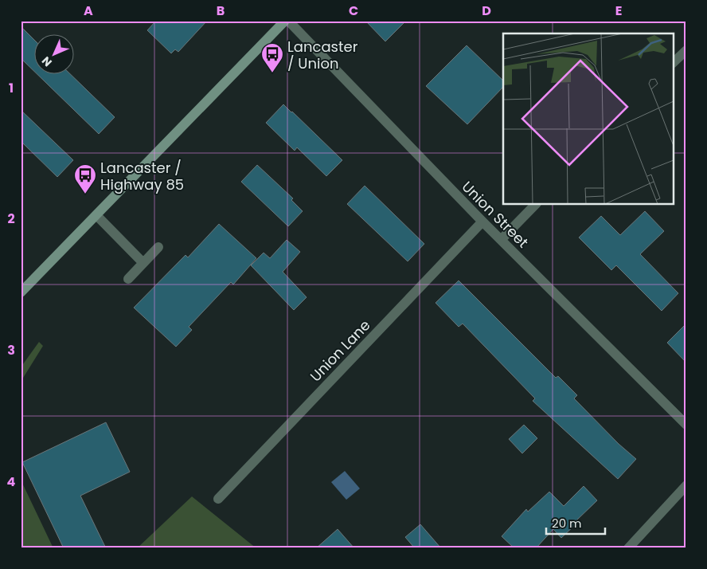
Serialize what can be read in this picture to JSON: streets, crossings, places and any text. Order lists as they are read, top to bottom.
{
  "streets": {
    "street": ["Union Street", "Union Lane"]
  },
  "crossings": [
    ["Union Street", "Union Lane"]
  ],
  "places": {
    "bus stop": ["Lancaster / Union", "Lancaster / Highway 85"]
  },
  "scale_bar": "20 m",
  "north": "bottom left",
  "grid": {
    "columns": [
      "A",
      "B",
      "C",
      "D",
      "E"
    ],
    "rows": [
      "1",
      "2",
      "3",
      "4"
    ]
  }
}
